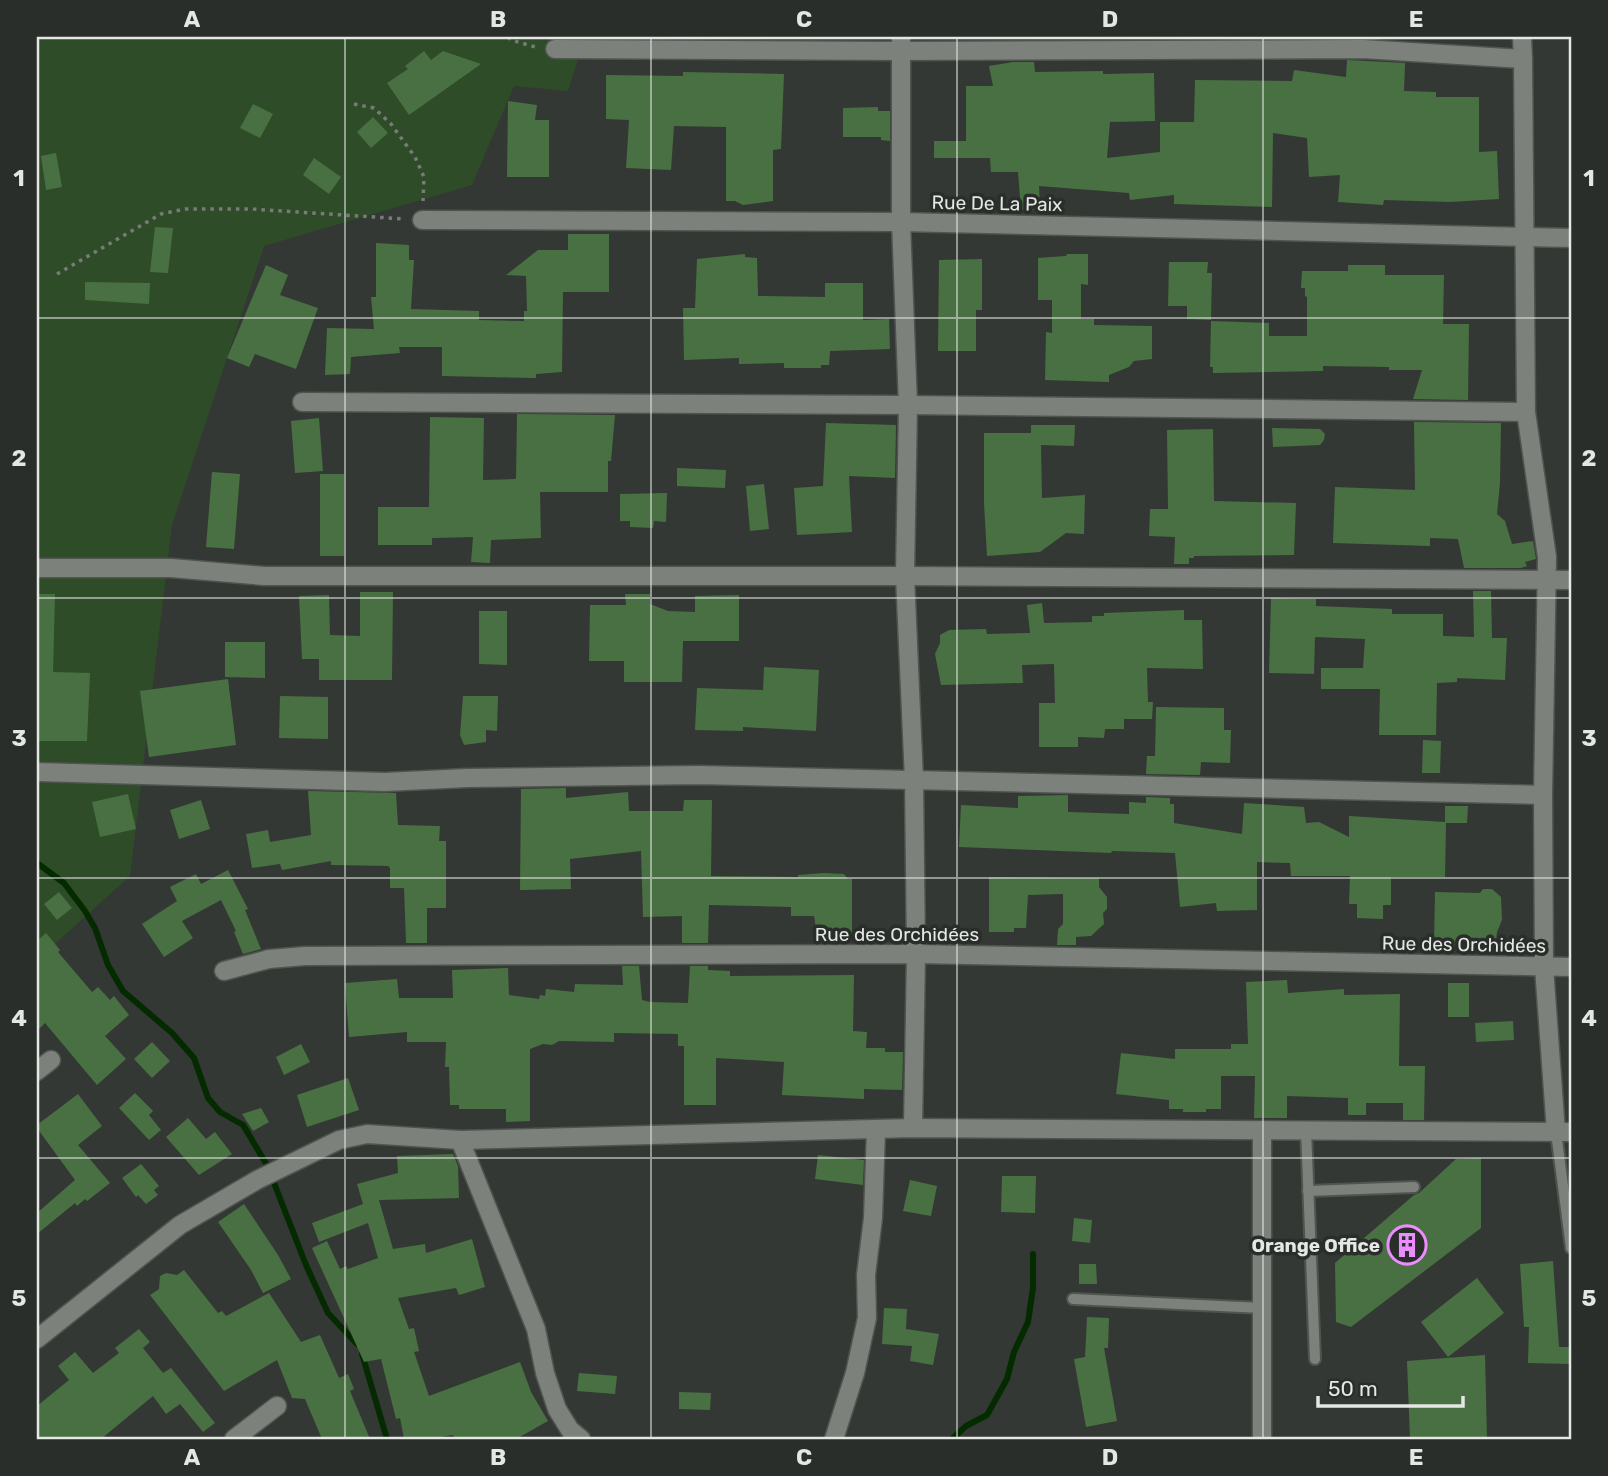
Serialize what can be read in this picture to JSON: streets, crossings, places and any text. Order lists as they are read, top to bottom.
{
  "streets": {
    "street": ["Rue De La Paix", "Rue des Orchidées"]
  },
  "places": {
    "building": ["Orange Office"]
  },
  "scale_bar": "50 m",
  "grid": {
    "columns": [
      "A",
      "B",
      "C",
      "D",
      "E"
    ],
    "rows": [
      "1",
      "2",
      "3",
      "4",
      "5"
    ]
  }
}
